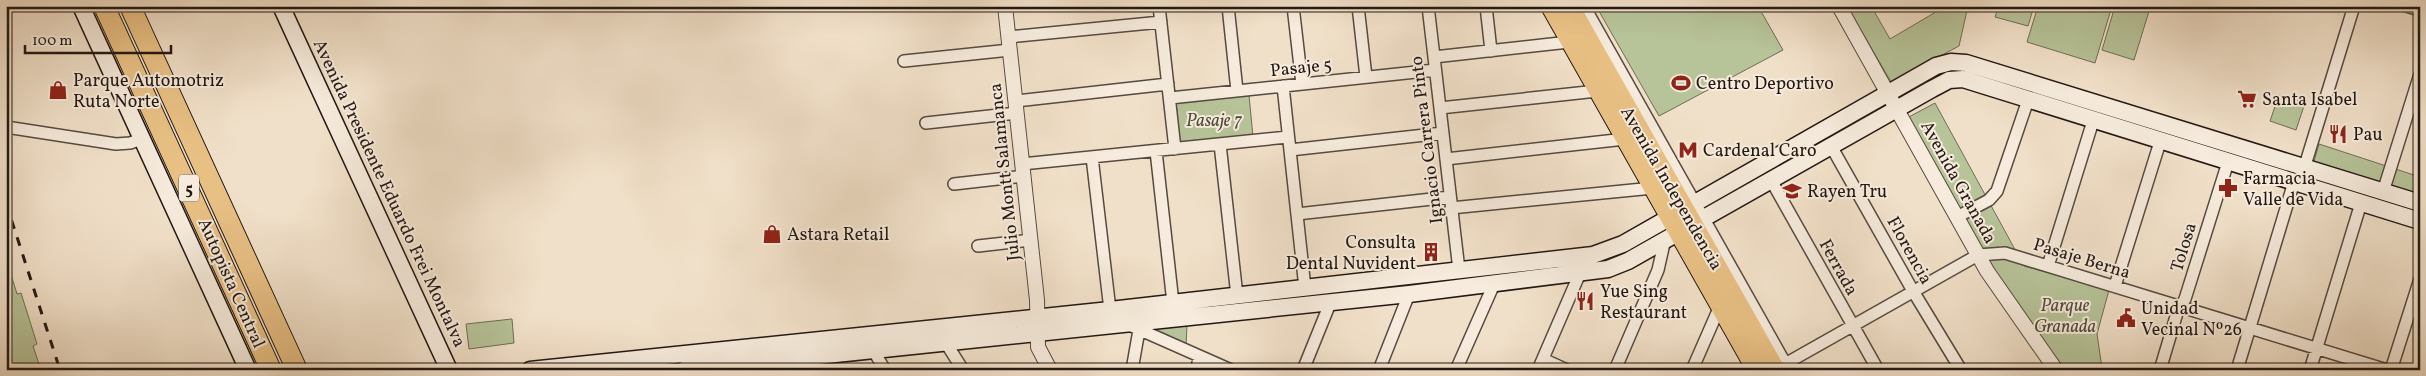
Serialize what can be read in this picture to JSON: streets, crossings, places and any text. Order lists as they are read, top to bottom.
{
  "streets": {
    "highway": ["5", "Autopista Central"],
    "main road": ["Avenida Independencia", "Avenida Presidente Eduardo Frei Montalva"],
    "street": [
      "Pasaje 5",
      "Ignacio Carrera Pinto",
      "Julio Montt Salamanca",
      "Avenida Granada",
      "Tolosa",
      "Florencia",
      "Pasaje Berna",
      "Ferrada"
    ]
  },
  "crossings": [
    ["Pasaje 5", "Ignacio Carrera Pinto"],
    ["Avenida Granada", "Pasaje Berna"],
    ["Avenida Independencia", "Pasaje Berna"],
    ["Tolosa", "Pasaje Berna"],
    ["Florencia", "Pasaje Berna"],
    ["Pasaje Berna", "Ferrada"]
  ],
  "parks": ["Pasaje 7", "Parque Granada"],
  "places": {
    "sports": ["Centro Deportivo"],
    "shop": ["Parque Automotriz Ruta Norte", "Astara Retail"],
    "supermarket": ["Santa Isabel"],
    "restaurant": ["Pau", "Yue Sing Restaurant"],
    "metro station": ["Cardenal Caro"],
    "pharmacy": ["Farmacia Valle de Vida"],
    "school or university": ["Rayen Tru"],
    "building": ["Consulta Dental Nuvident"],
    "public building": ["Unidad Vecinal Nº26"]
  },
  "scale_bar": "100 m"
}
